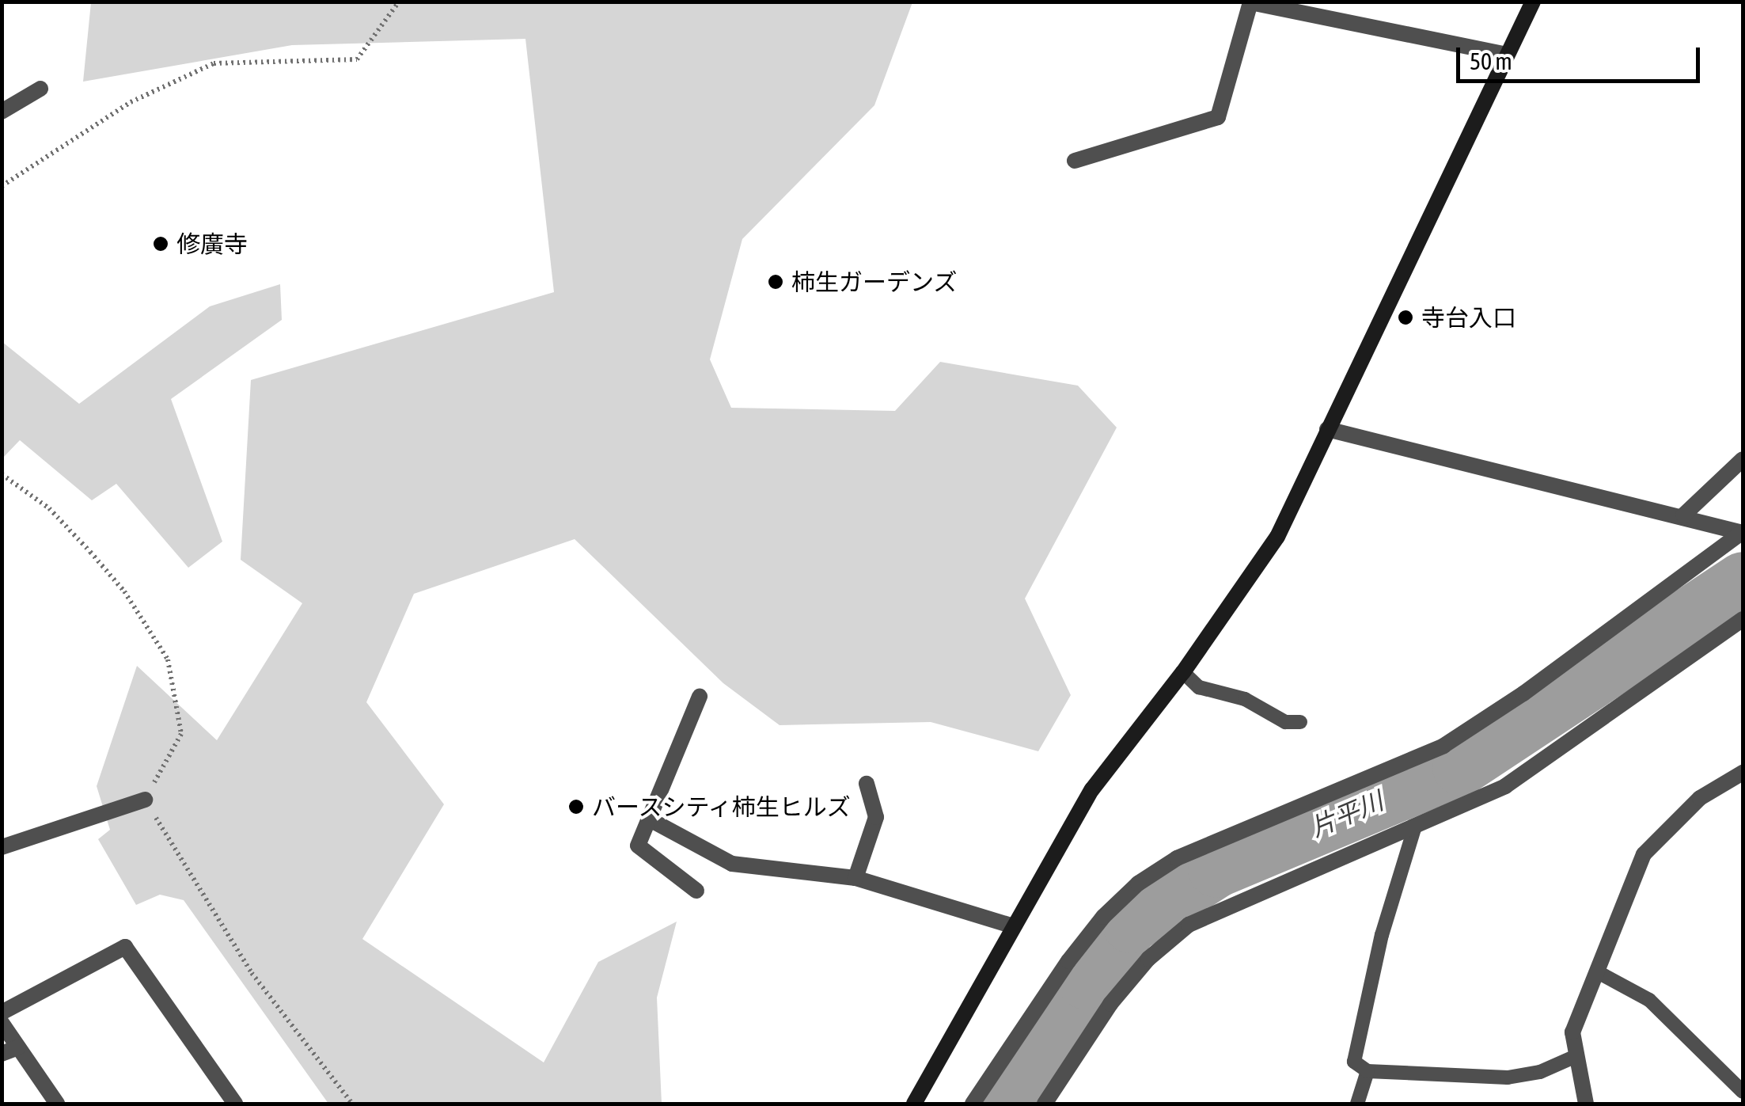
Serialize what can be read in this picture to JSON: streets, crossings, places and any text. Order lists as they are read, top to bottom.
{
  "water": ["片平川"],
  "places": [
    "修廣寺",
    "柿生ガーデンズ",
    "寺台入口",
    "バースシティ柿生ヒルズ"
  ],
  "scale_bar": "50 m"
}
